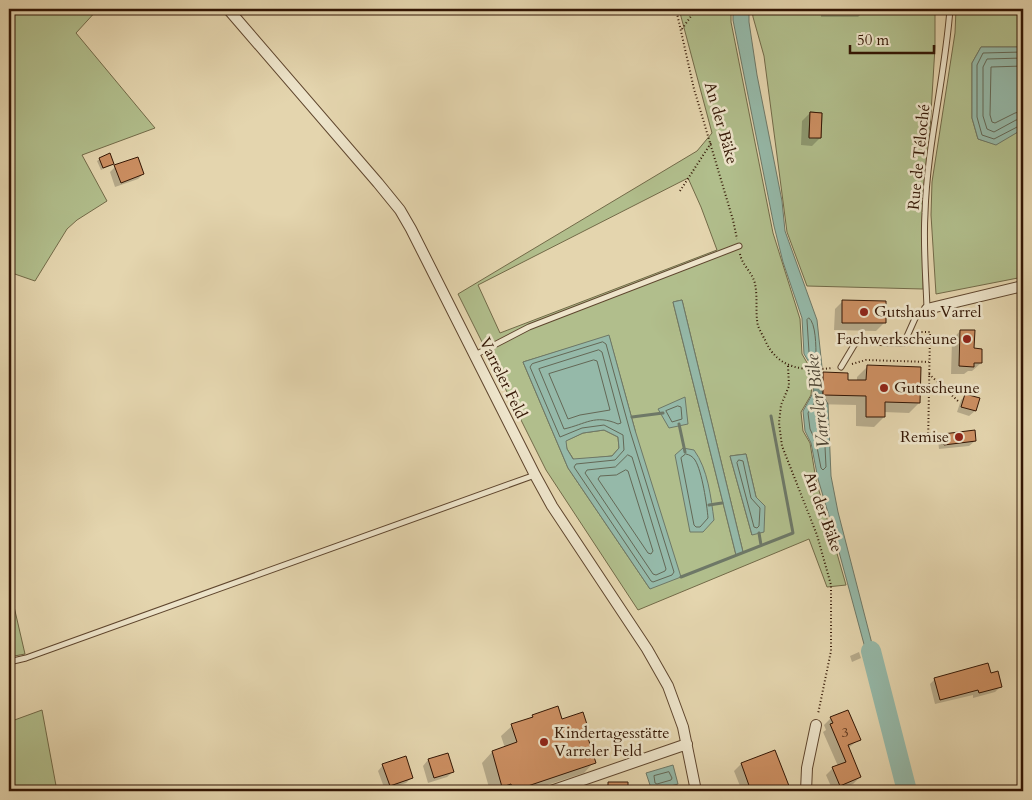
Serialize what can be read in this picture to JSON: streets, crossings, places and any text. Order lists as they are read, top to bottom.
{
  "streets": {
    "street": ["Varreler Feld"],
    "lane": ["Rue de Téloché"],
    "path": ["An der Bäke"]
  },
  "water": ["Varreler Bäke"],
  "places": [
    "Gutshaus Varrel",
    "Fachwerkscheune",
    "Gutsscheune",
    "Remise",
    "Kindertagesstätte Varreler Feld"
  ],
  "house_numbers": ["3"],
  "scale_bar": "50 m"
}
